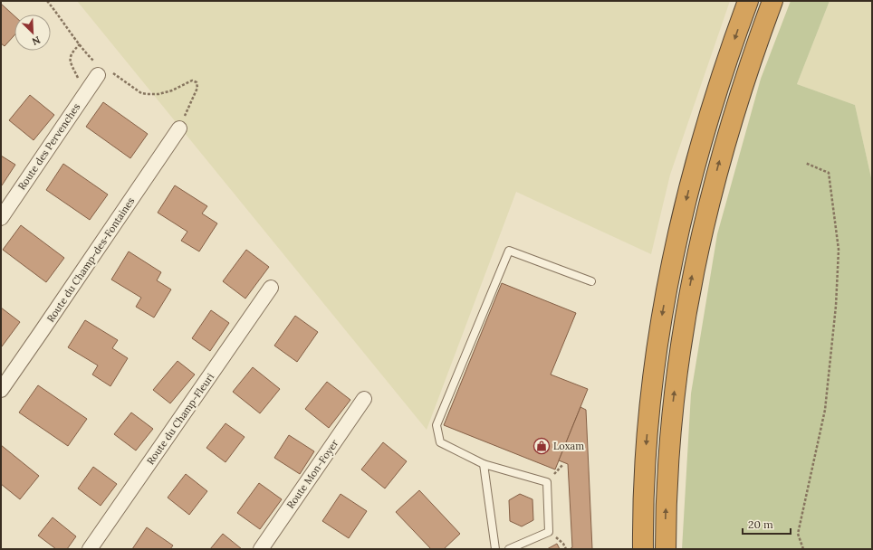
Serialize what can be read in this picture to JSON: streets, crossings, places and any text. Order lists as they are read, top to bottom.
{
  "streets": {
    "street": [
      "Route des Pervenches",
      "Route du Champ-des-Fontaines",
      "Route du Champ-Fleuri",
      "Route Mon-Foyer"
    ]
  },
  "places": {
    "shop": ["Loxam"]
  },
  "scale_bar": "20 m",
  "north": "bottom right"
}
